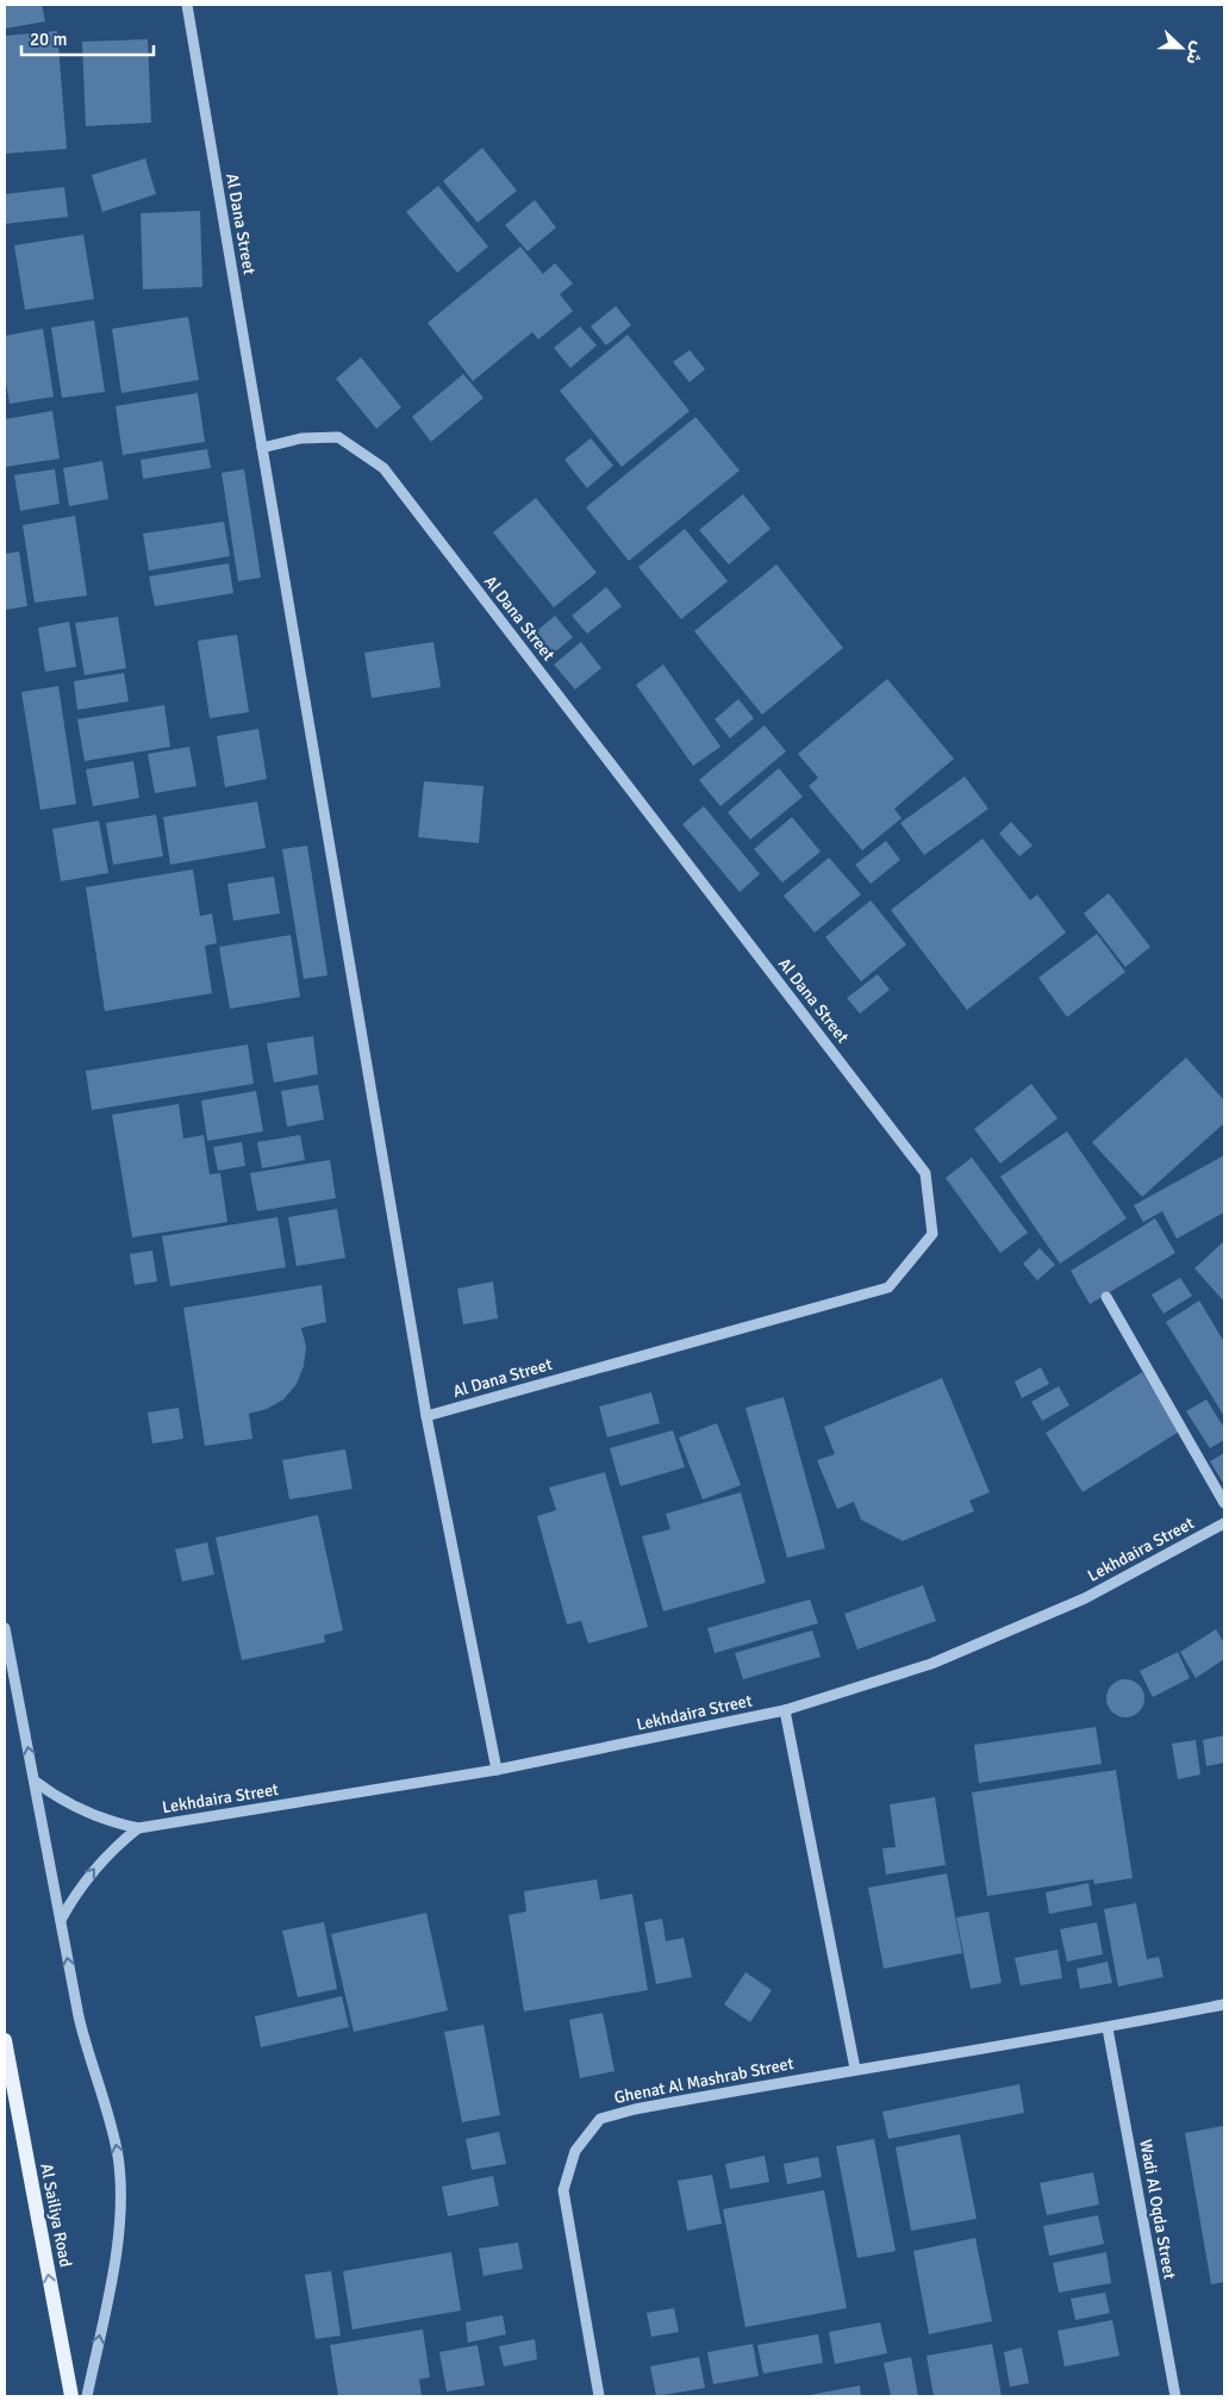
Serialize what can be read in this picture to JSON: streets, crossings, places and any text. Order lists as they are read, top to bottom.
{
  "streets": {
    "main road": ["Al Sailiya Road"],
    "street": [
      "Al Dana Street",
      "Lekhdaira Street",
      "Ghenat Al Mashrab Street",
      "Wadi Al Oqda Street"
    ]
  },
  "crossings": [
    ["Al Dana Street", "Lekhdaira Street"],
    ["Ghenat Al Mashrab Street", "Wadi Al Oqda Street"]
  ],
  "one_way": ["Al Sailiya Road"],
  "scale_bar": "20 m",
  "north": "right"
}
